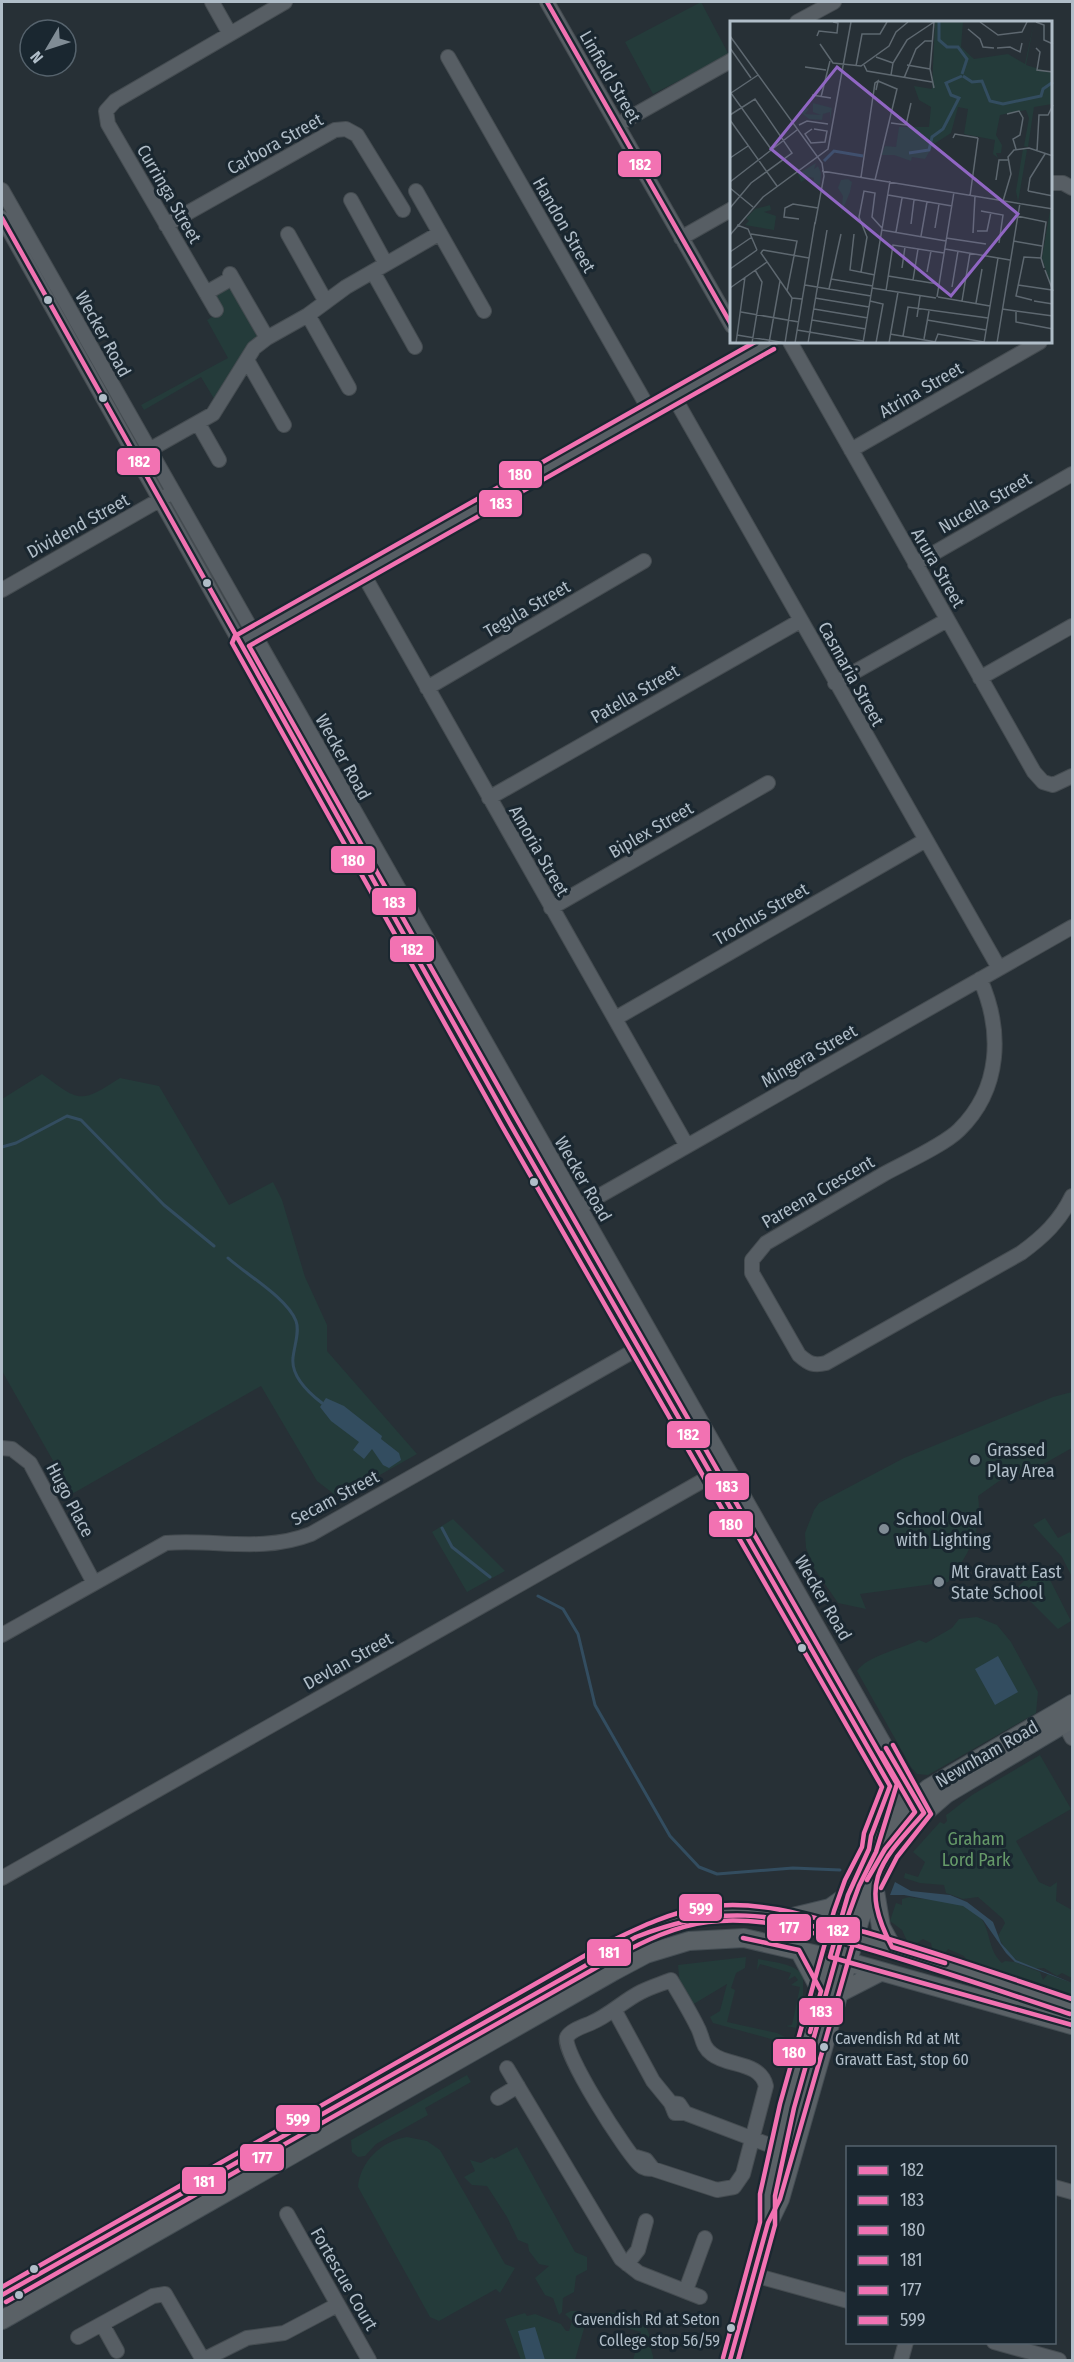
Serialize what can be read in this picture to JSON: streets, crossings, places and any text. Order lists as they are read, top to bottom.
{
  "streets": {
    "main road": ["Newnham Road"],
    "street": [
      "Linfield Street",
      "Carbora Street",
      "Curringa Street",
      "Handon Street",
      "Wecker Road",
      "Atrina Street",
      "Nucella Street",
      "Dividend Street",
      "Arura Street",
      "Tegula Street",
      "Casmaria Street",
      "Patella Street",
      "Biplex Street",
      "Amoria Street",
      "Trochus Street",
      "Mingera Street",
      "Pareena Crescent",
      "Secam Street",
      "Hugo Place",
      "Devlan Street",
      "Fortescue Court"
    ]
  },
  "crossings": [
    ["Carbora Street", "Curringa Street"],
    ["Wecker Road", "Dividend Street"],
    ["Wecker Road", "Mingera Street"],
    ["Wecker Road", "Secam Street"],
    ["Wecker Road", "Devlan Street"],
    ["Wecker Road", "Newnham Road"],
    ["Atrina Street", "Arura Street"],
    ["Nucella Street", "Arura Street"],
    ["Tegula Street", "Amoria Street"],
    ["Casmaria Street", "Patella Street"],
    ["Casmaria Street", "Trochus Street"],
    ["Casmaria Street", "Mingera Street"],
    ["Patella Street", "Amoria Street"],
    ["Biplex Street", "Amoria Street"],
    ["Amoria Street", "Trochus Street"],
    ["Amoria Street", "Mingera Street"],
    ["Mingera Street", "Pareena Crescent"],
    ["Secam Street", "Hugo Place"]
  ],
  "parks": ["Graham Lord Park"],
  "places": [
    "Grassed Play Area",
    "School Oval with Lighting",
    "Mt Gravatt East State School",
    "Cavendish Rd at Mt Gravatt East, stop 60",
    "Cavendish Rd at Seton College stop 56/59"
  ],
  "lines": [
    "transit line 182",
    "transit line 180",
    "transit line 183",
    "transit line 599",
    "transit line 181",
    "transit line 177"
  ],
  "legend": [
    "182",
    "183",
    "180",
    "181",
    "177",
    "599"
  ],
  "north": "bottom left"
}
